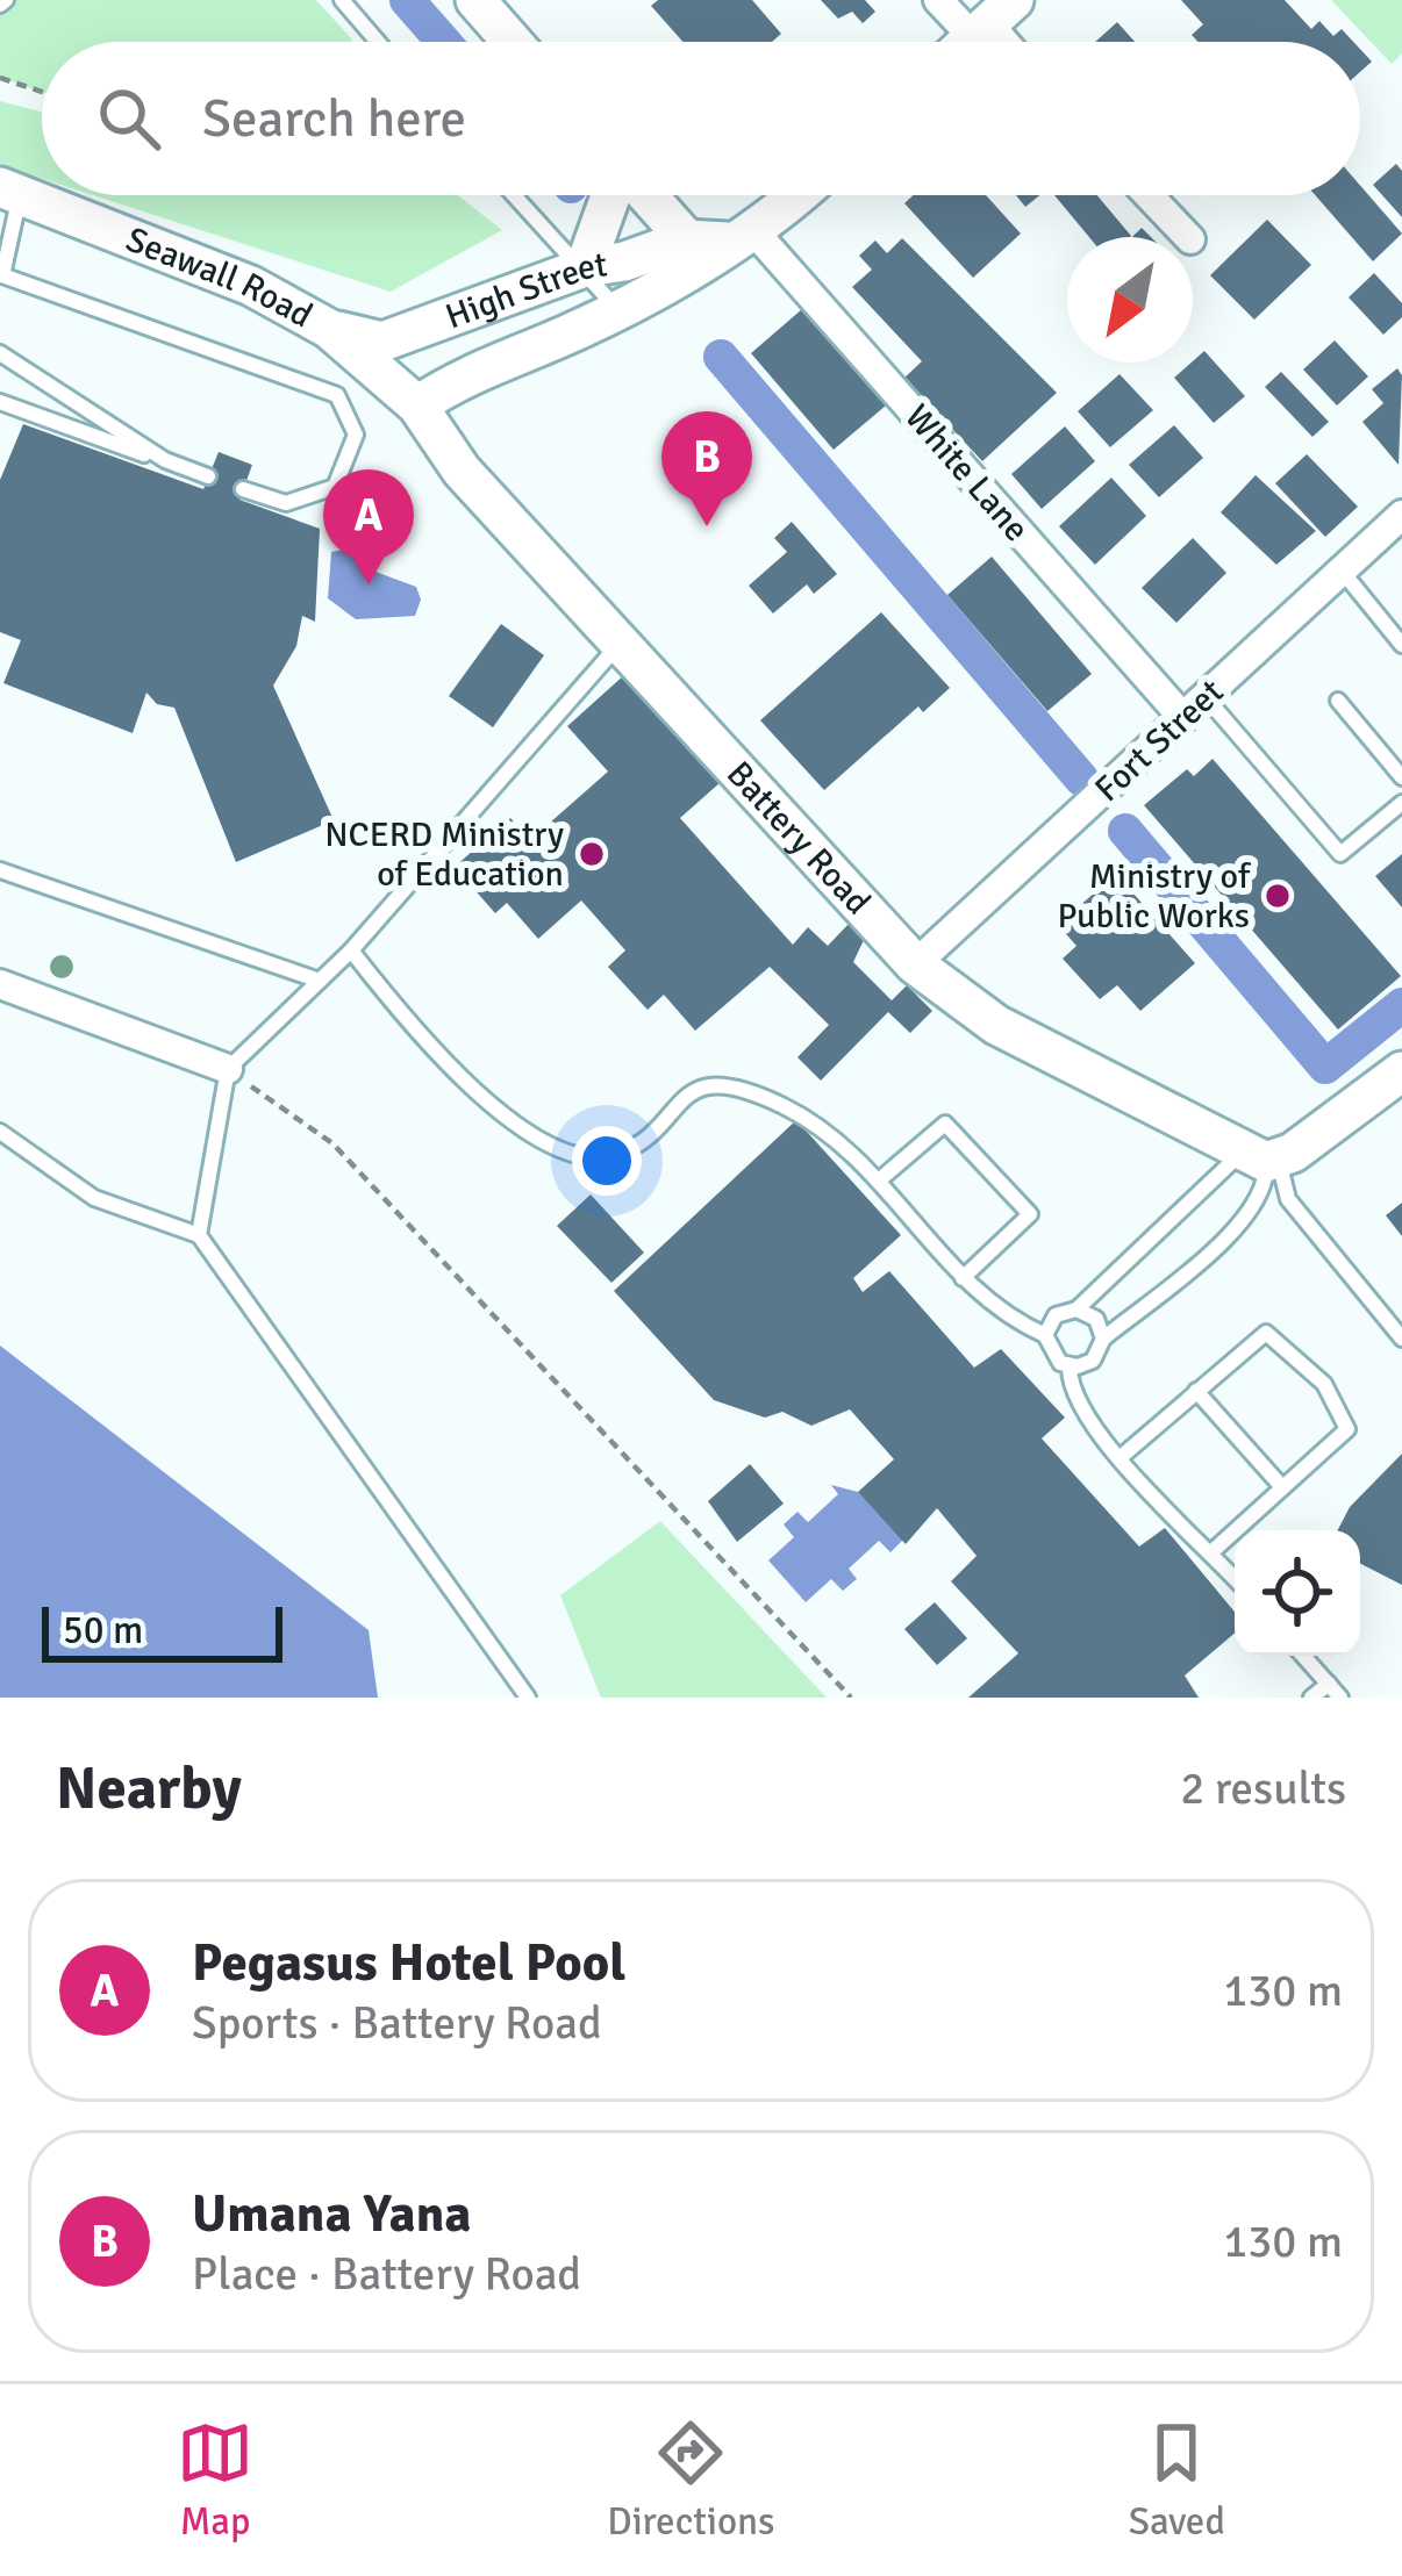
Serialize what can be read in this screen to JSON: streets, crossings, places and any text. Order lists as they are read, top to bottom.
{
  "streets": {
    "street": [
      "Seawall Road",
      "High Street",
      "White Lane",
      "Fort Street",
      "Battery Road"
    ]
  },
  "crossings": [
    ["Seawall Road", "High Street"],
    ["Seawall Road", "Battery Road"],
    ["High Street", "White Lane"],
    ["High Street", "Battery Road"],
    ["White Lane", "Fort Street"],
    ["Fort Street", "Battery Road"]
  ],
  "places": ["NCERD Ministry of Education", "Ministry of Public Works"],
  "scale_bar": "50 m",
  "north": "bottom left",
  "page": {
    "search": "Search here",
    "pins": ["B", "A"],
    "scale": "50 m",
    "heading": ["Nearby", "2 results"],
    "list": [
      {
        "mark": "A",
        "name": "Pegasus Hotel Pool",
        "note": "Sports · Battery Road",
        "value": "130 m"
      },
      {
        "mark": "B",
        "name": "Umana Yana",
        "note": "Place · Battery Road",
        "value": "130 m"
      }
    ],
    "nav": ["Map", "Directions", "Saved"]
  }
}
